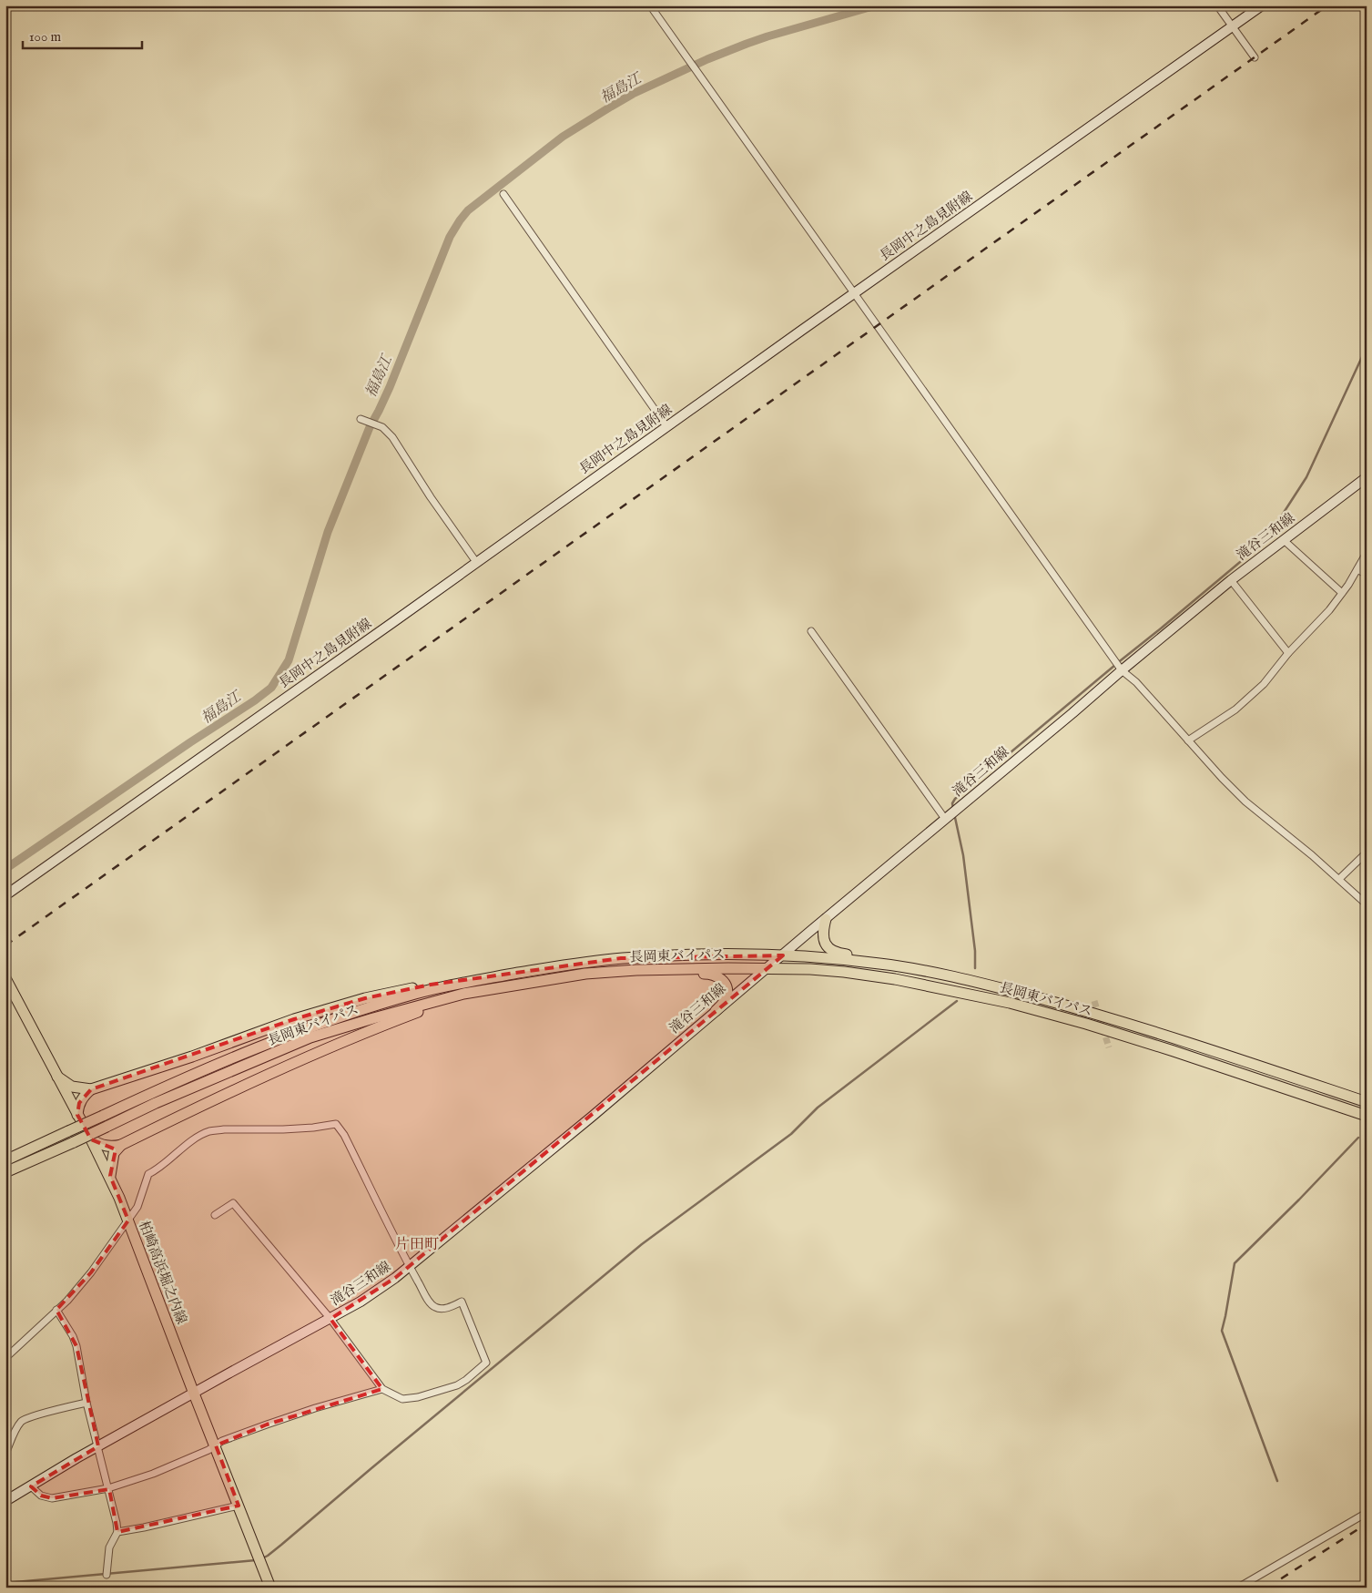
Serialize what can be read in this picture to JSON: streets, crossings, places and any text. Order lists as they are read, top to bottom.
{
  "streets": {
    "main road": [
      "長岡中之島見附線",
      "滝谷三和線",
      "長岡東バイパス",
      "柏崎高浜堀之内線"
    ]
  },
  "crossings": [
    ["滝谷三和線", "長岡東バイパス"],
    ["滝谷三和線", "柏崎高浜堀之内線"]
  ],
  "districts": ["片田町"],
  "water": ["福島江"],
  "scale_bar": "100 m"
}
